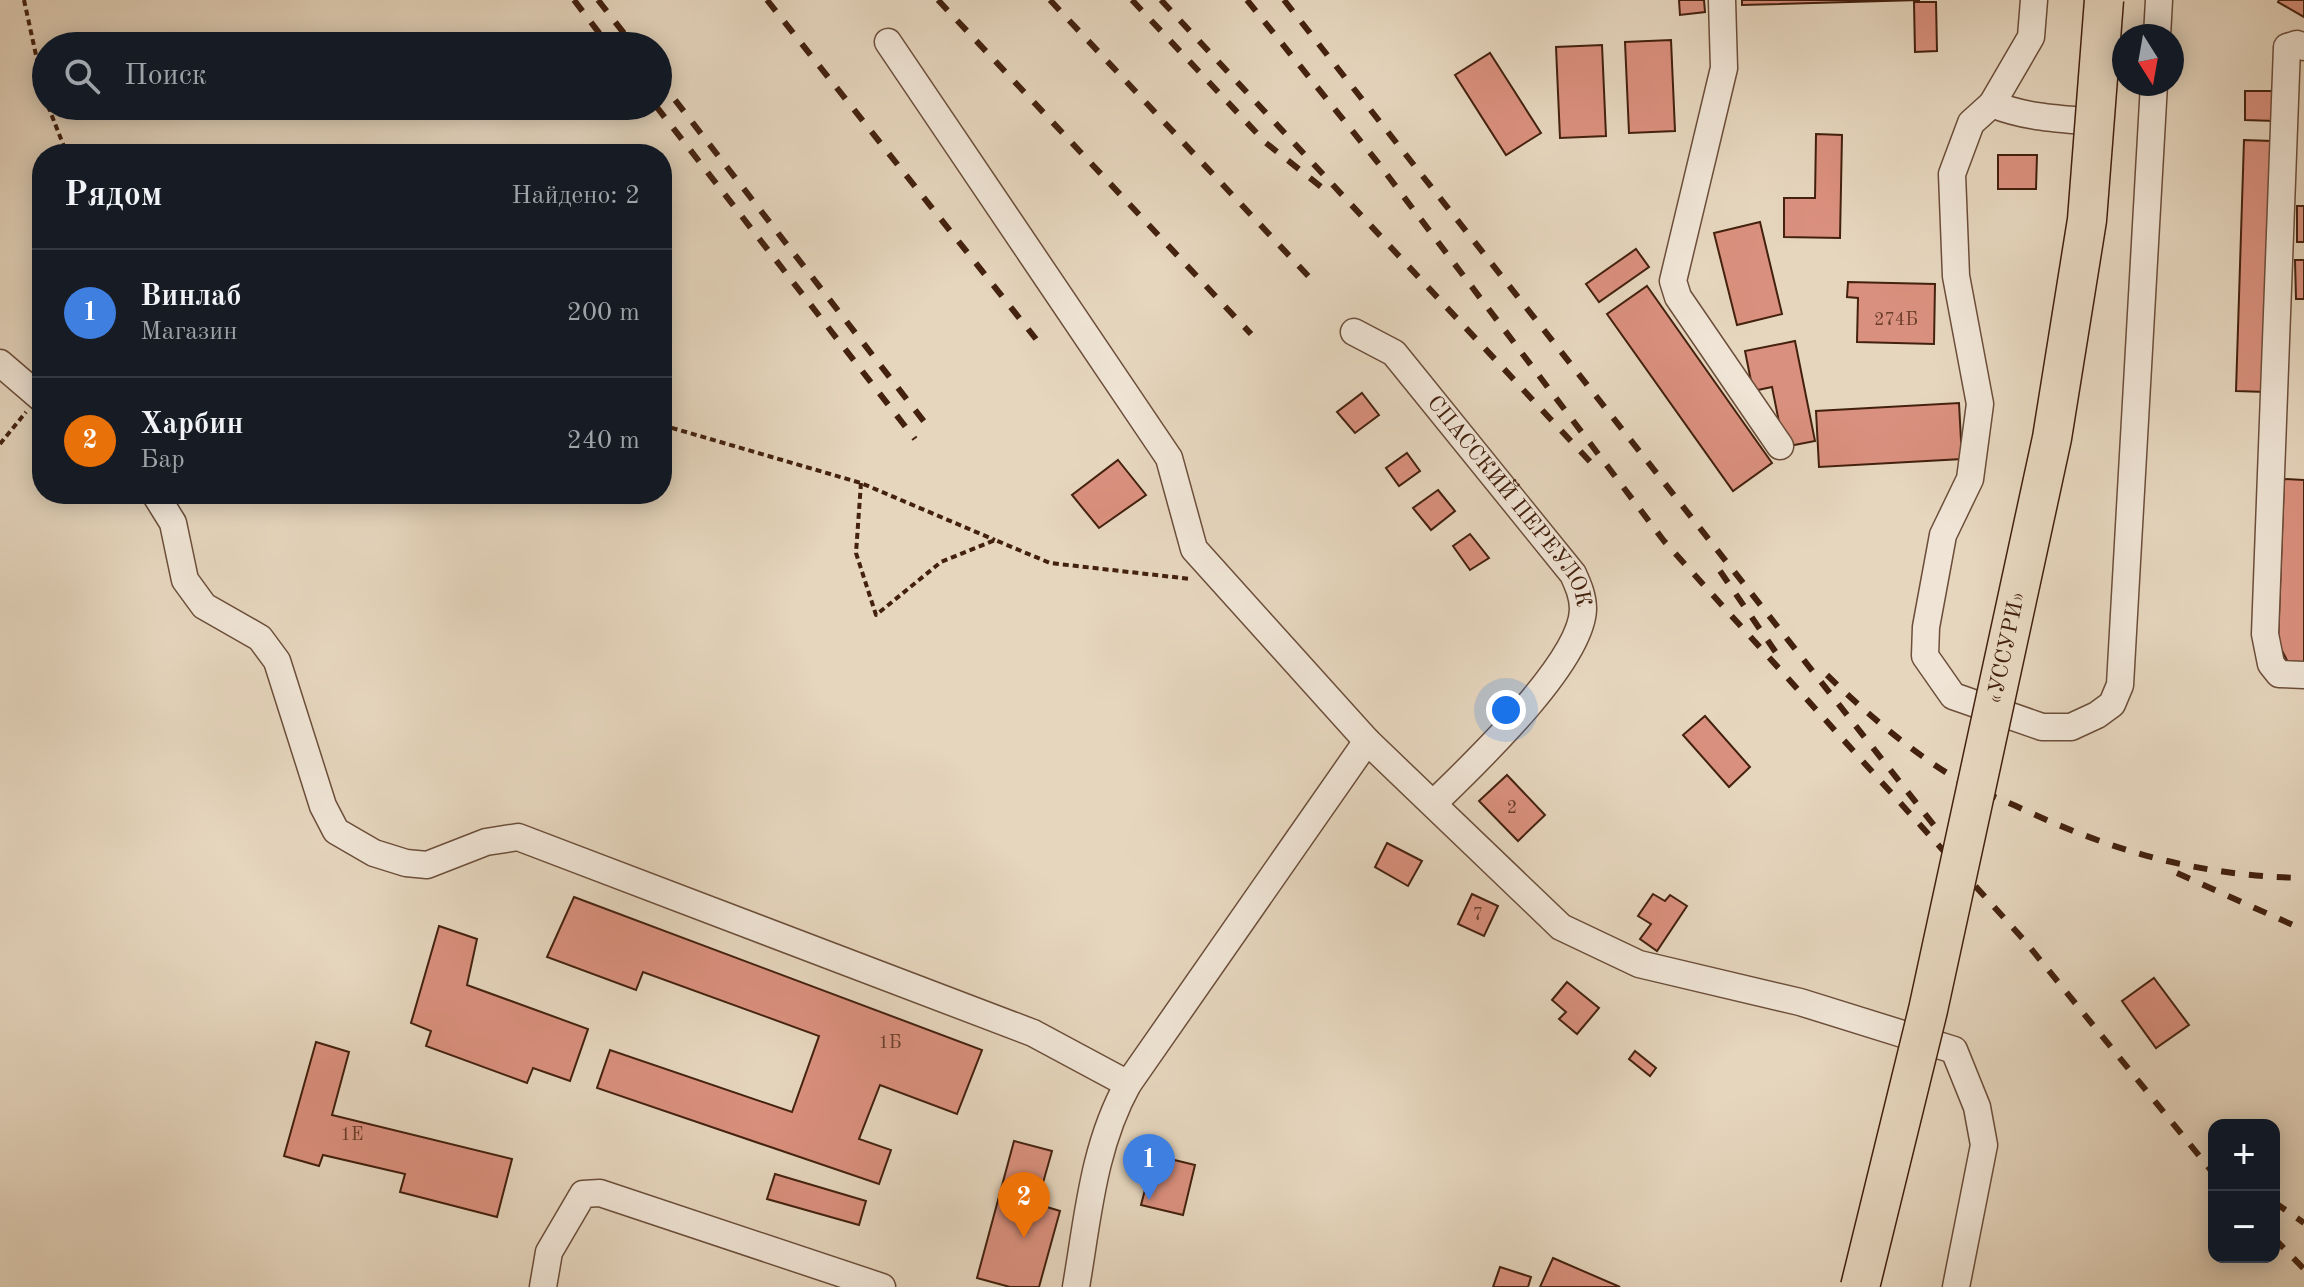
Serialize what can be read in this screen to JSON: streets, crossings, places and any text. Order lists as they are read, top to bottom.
{
  "streets": {
    "highway": ["«УССУРИ»"],
    "street": ["СПАССКИЙ ПЕРЕУЛОК"]
  },
  "house_numbers": [
    "274Б",
    "2",
    "7",
    "1Б",
    "1Е"
  ],
  "north": "bottom",
  "page": {
    "search": "Поиск",
    "heading": ["Рядом", "Найдено: 2"],
    "list": [
      {
        "mark": "1",
        "name": "Винлаб",
        "note": "Магазин",
        "value": "200 m"
      },
      {
        "mark": "2",
        "name": "Харбин",
        "note": "Бар",
        "value": "240 m"
      }
    ],
    "map_buttons": ["+", "−"],
    "pins": ["1", "2"]
  }
}
